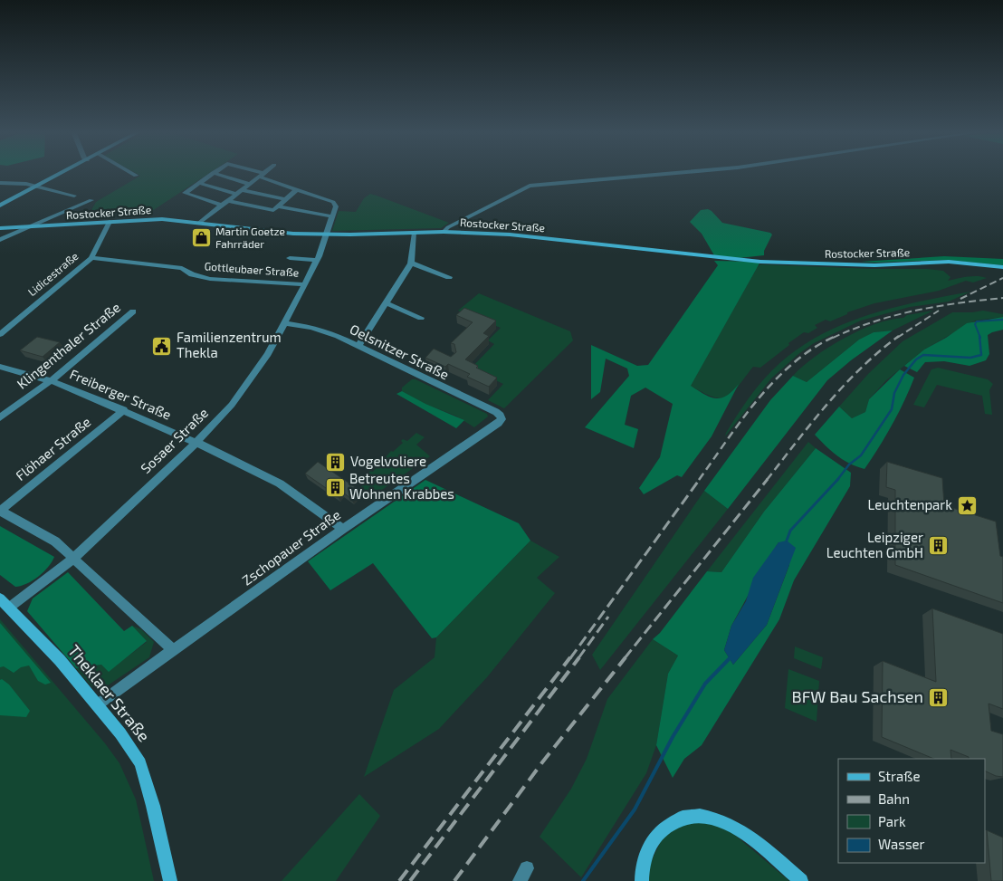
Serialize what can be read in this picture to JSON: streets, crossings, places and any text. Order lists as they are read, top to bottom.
{
  "streets": {
    "main road": ["Rostocker Straße", "Theklaer Straße"],
    "street": [
      "Gottleubaer Straße",
      "Lidicestraße",
      "Klingenthaler Straße",
      "Oelsnitzer Straße",
      "Freiberger Straße",
      "Sosaer Straße",
      "Flöhaer Straße",
      "Zschopauer Straße"
    ]
  },
  "crossings": [
    ["Rostocker Straße", "Lidicestraße"],
    ["Rostocker Straße", "Sosaer Straße"],
    ["Gottleubaer Straße", "Lidicestraße"],
    ["Gottleubaer Straße", "Sosaer Straße"],
    ["Klingenthaler Straße", "Freiberger Straße"],
    ["Oelsnitzer Straße", "Sosaer Straße"],
    ["Oelsnitzer Straße", "Zschopauer Straße"],
    ["Freiberger Straße", "Sosaer Straße"],
    ["Freiberger Straße", "Flöhaer Straße"],
    ["Freiberger Straße", "Zschopauer Straße"],
    ["Sosaer Straße", "Theklaer Straße"],
    ["Zschopauer Straße", "Theklaer Straße"]
  ],
  "places": {
    "shop": ["Martin Goetze Fahrräder"],
    "public building": ["Familienzentrum Thekla"],
    "building": [
      "Vogelvoliere",
      "Betreutes Wohnen Krabbes",
      "Leipziger Leuchten GmbH",
      "BFW Bau Sachsen"
    ],
    "place": ["Leuchtenpark"]
  },
  "legend": [
    "Straße",
    "Bahn",
    "Park",
    "Wasser"
  ]
}
